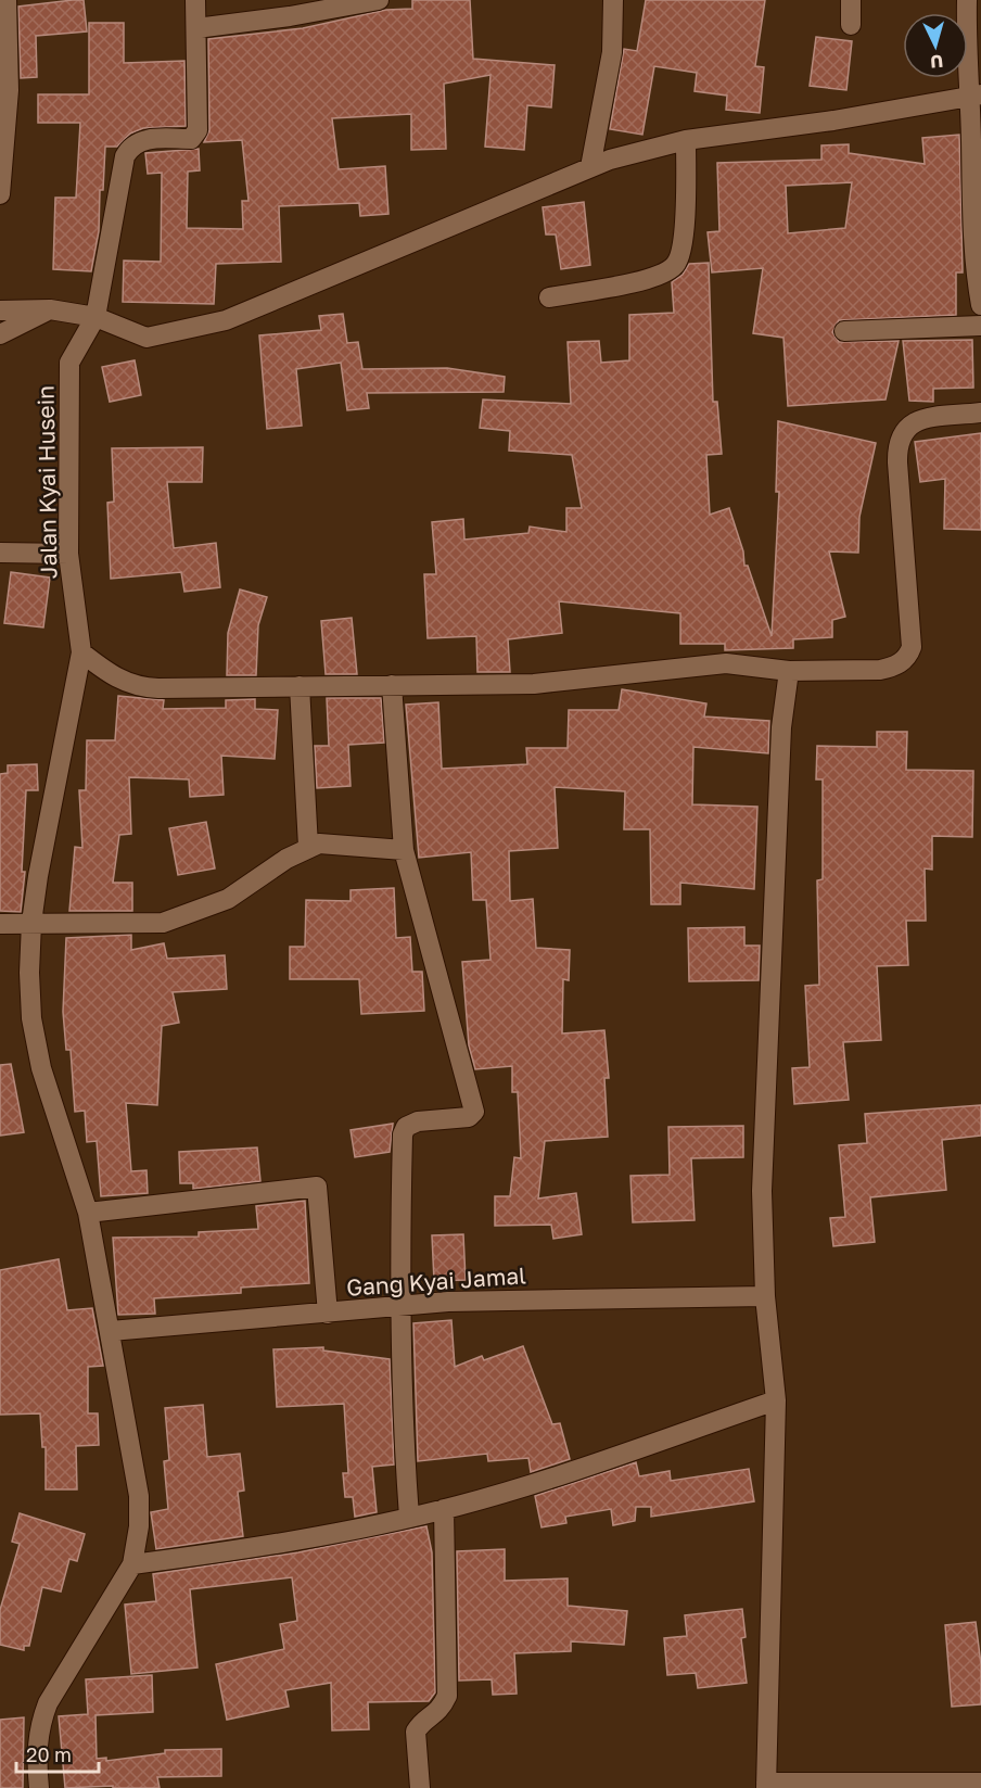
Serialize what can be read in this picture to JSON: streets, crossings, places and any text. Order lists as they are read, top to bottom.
{
  "streets": {
    "street": ["Jalan Kyai Husein", "Gang Kyai Jamal"]
  },
  "crossings": [
    ["Jalan Kyai Husein", "Gang Kyai Jamal"]
  ],
  "scale_bar": "20 m",
  "north": "bottom"
}
